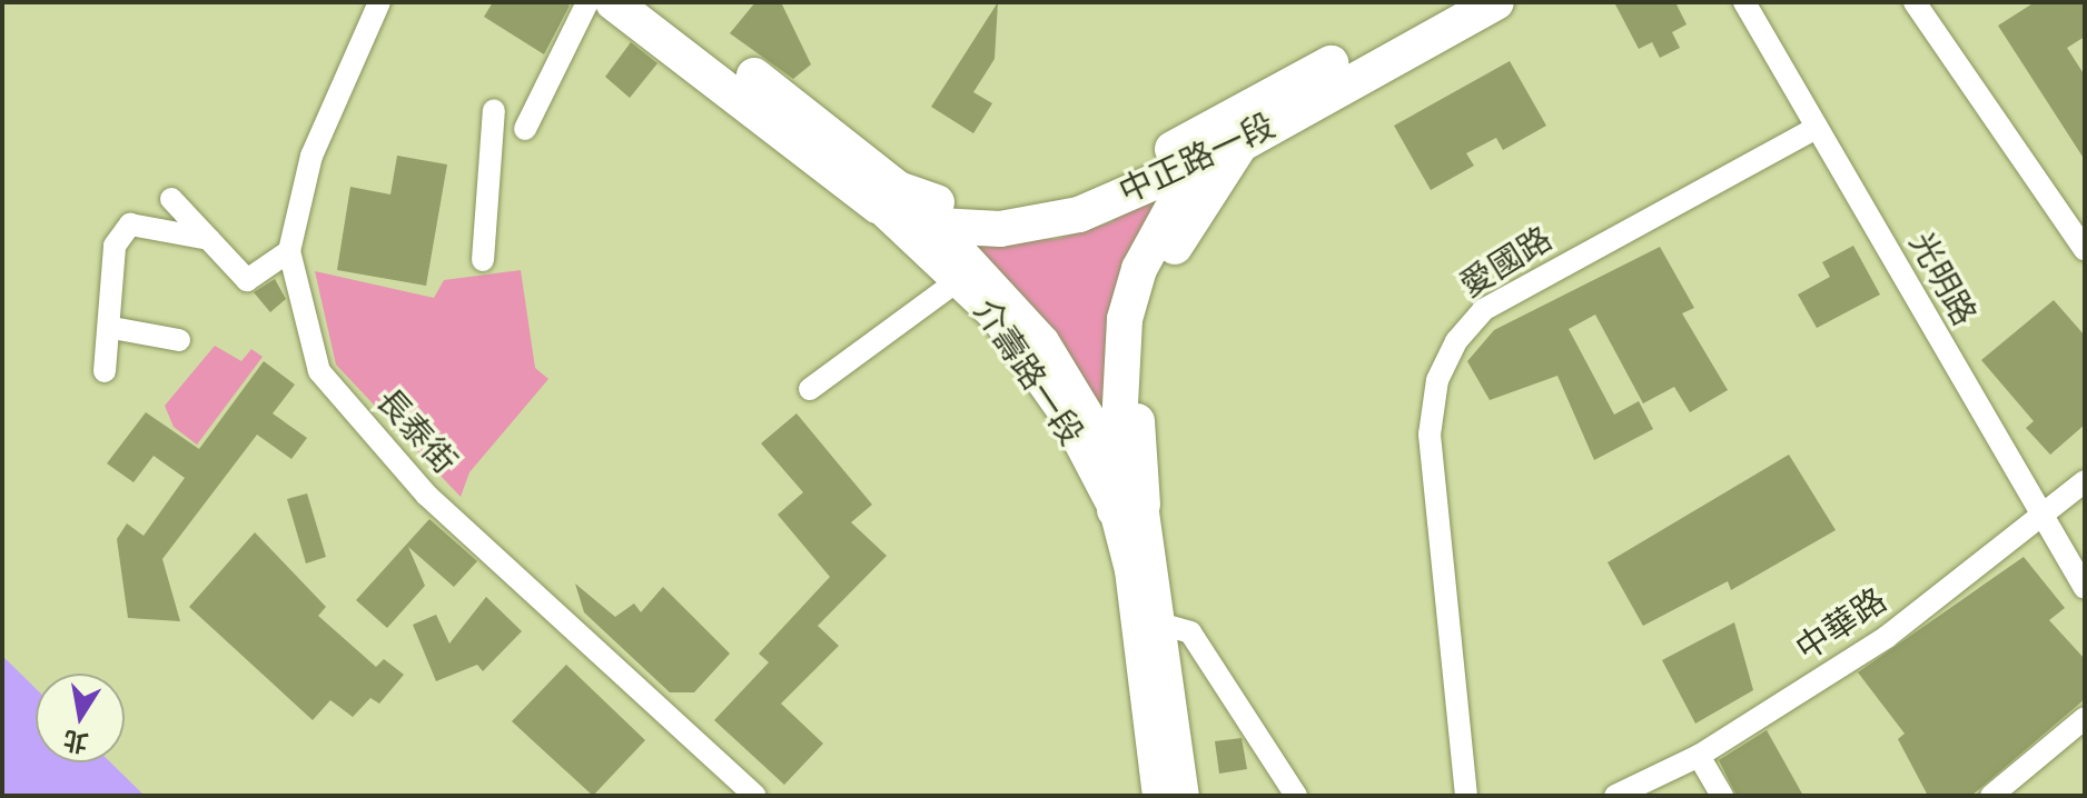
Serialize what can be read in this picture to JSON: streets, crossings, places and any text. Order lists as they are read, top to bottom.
{
  "streets": {
    "main road": ["中正路一段", "介壽路一段"],
    "street": [
      "愛國路",
      "光明路",
      "長泰街",
      "中華路"
    ]
  },
  "crossings": [
    ["中正路一段", "介壽路一段"],
    ["愛國路", "光明路"],
    ["光明路", "中華路"]
  ],
  "north": "bottom"
}
